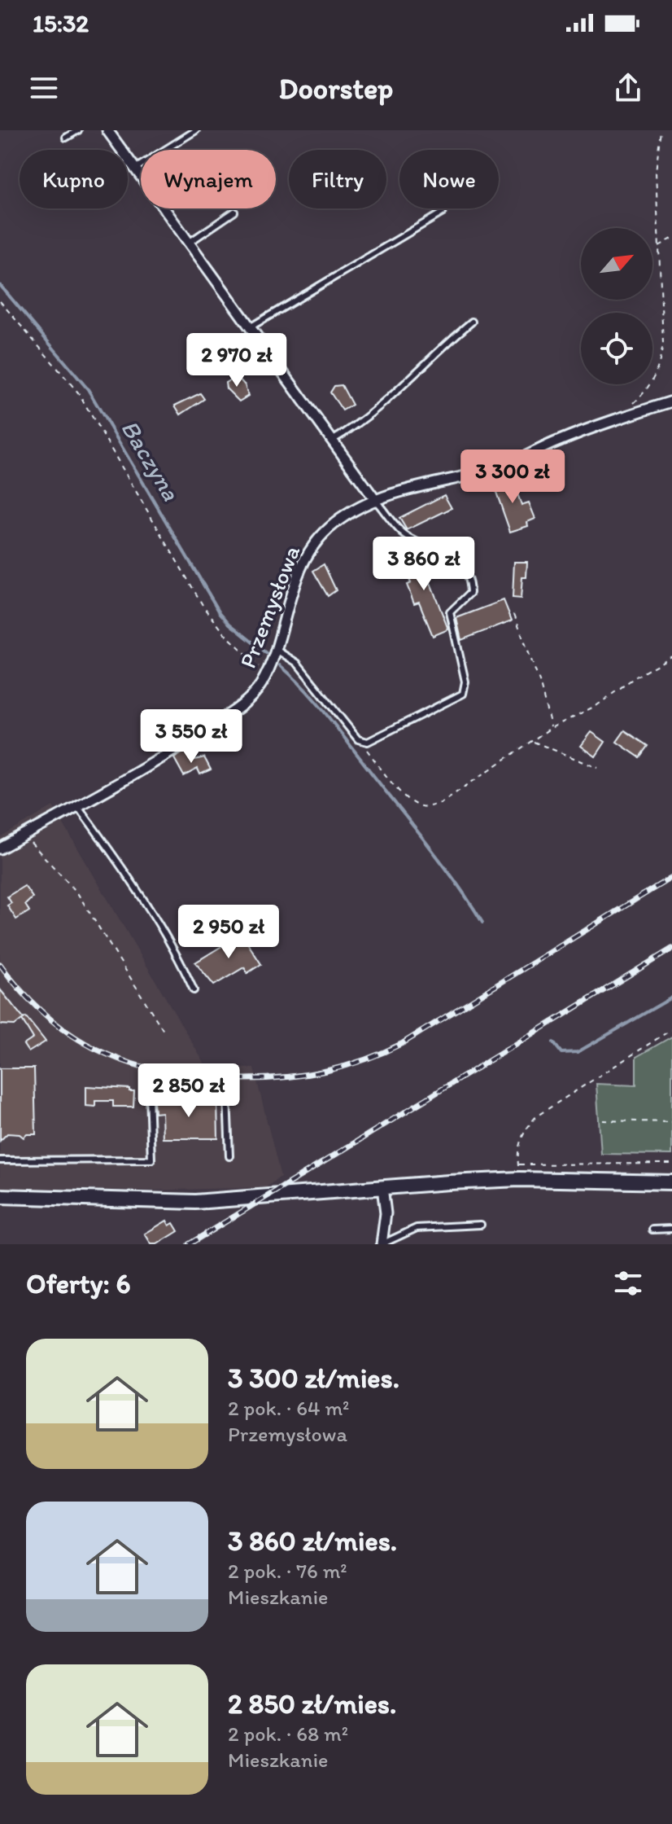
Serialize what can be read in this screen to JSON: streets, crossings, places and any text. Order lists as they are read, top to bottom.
{
  "streets": {
    "street": ["Przemysłowa"]
  },
  "water": ["Baczyna"],
  "north": "top right",
  "page": {
    "status": "15:32",
    "header": "Doorstep",
    "chip": [
      "Kupno",
      "Wynajem",
      "Filtry",
      "Nowe"
    ],
    "price": [
      "2 970 zł",
      "3 300 zł",
      "3 860 zł",
      "3 550 zł",
      "2 950 zł",
      "2 850 zł"
    ],
    "heading": "Oferty: 6",
    "list": [
      {
        "name": "3 300 zł/mies.",
        "note": "2 pok. · 64 m² · Przemysłowa"
      },
      {
        "name": "3 860 zł/mies.",
        "note": "2 pok. · 76 m² · Mieszkanie"
      },
      {
        "name": "2 850 zł/mies.",
        "note": "2 pok. · 68 m² · Mieszkanie"
      }
    ]
  }
}
